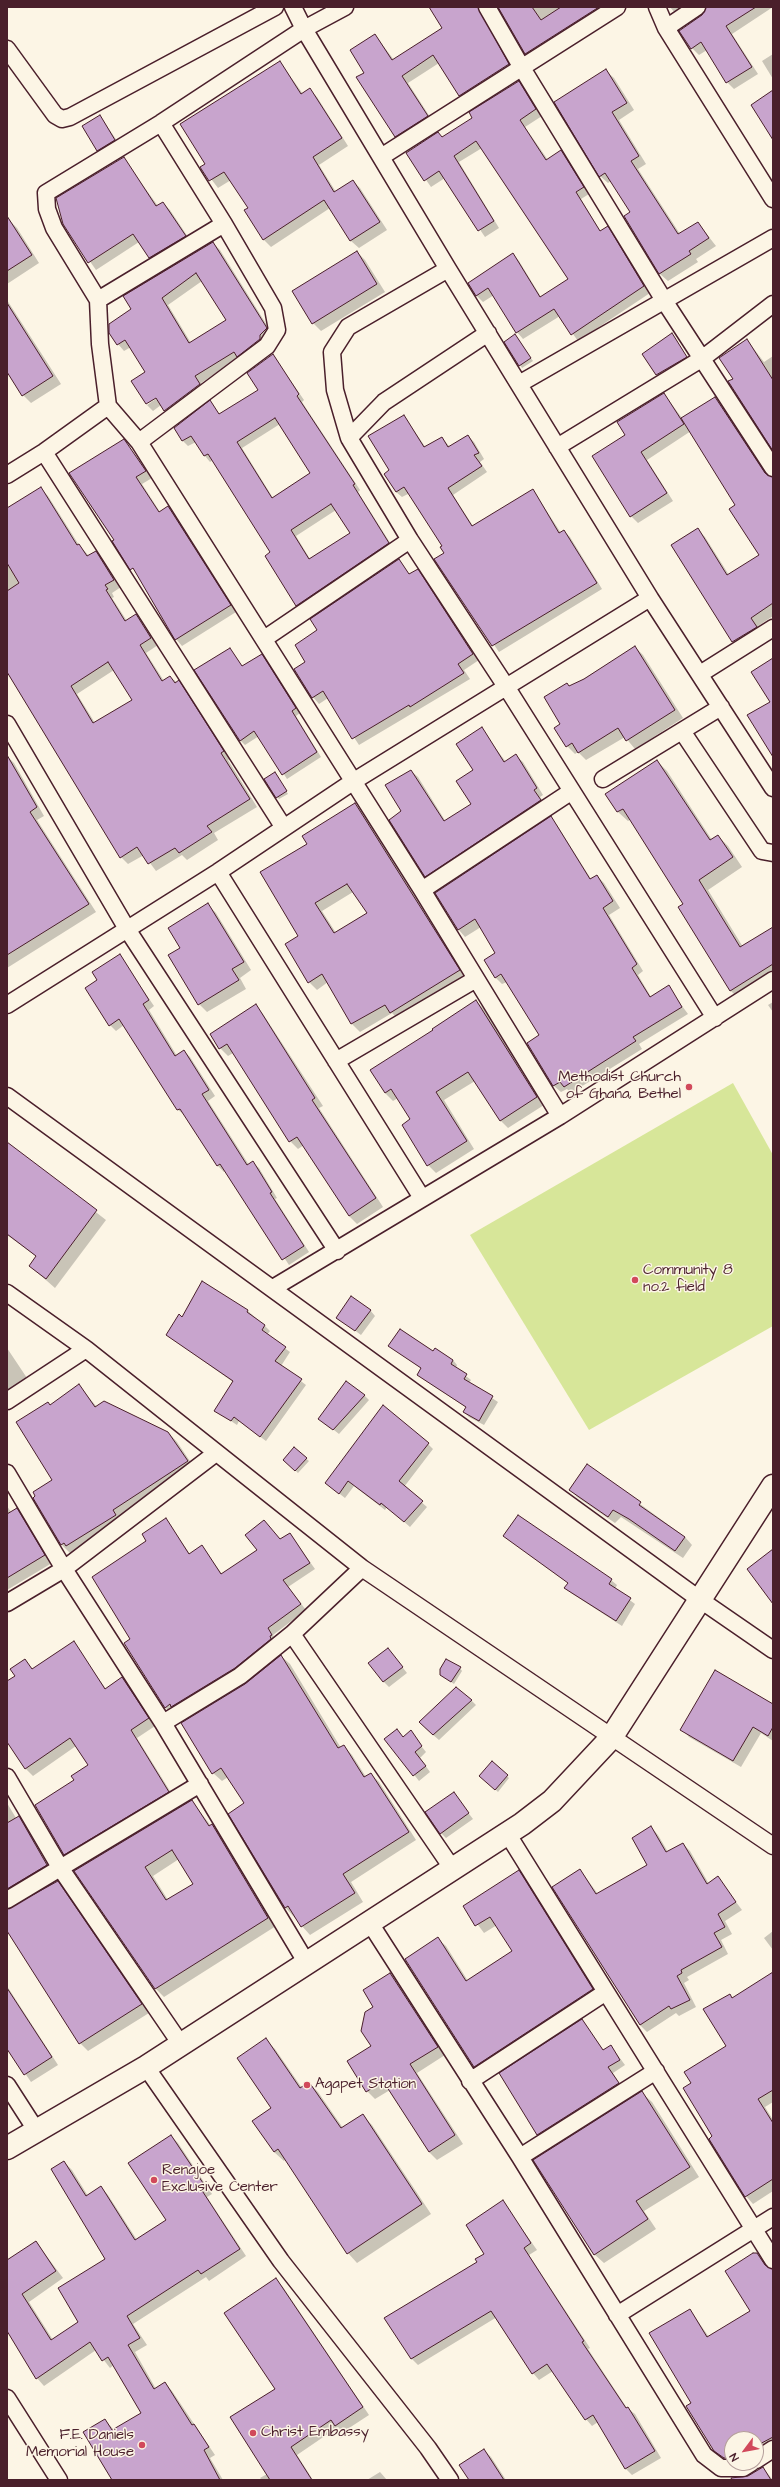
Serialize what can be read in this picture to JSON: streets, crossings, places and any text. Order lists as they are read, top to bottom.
{
  "places": [
    "Methodist Church of Ghana, Bethel",
    "Community 8 no.2 field",
    "Agapet Station",
    "Renajoe Exclusive Center",
    "Christ Embassy",
    "F.E. Daniels Memorial House"
  ],
  "north": "bottom left"
}
